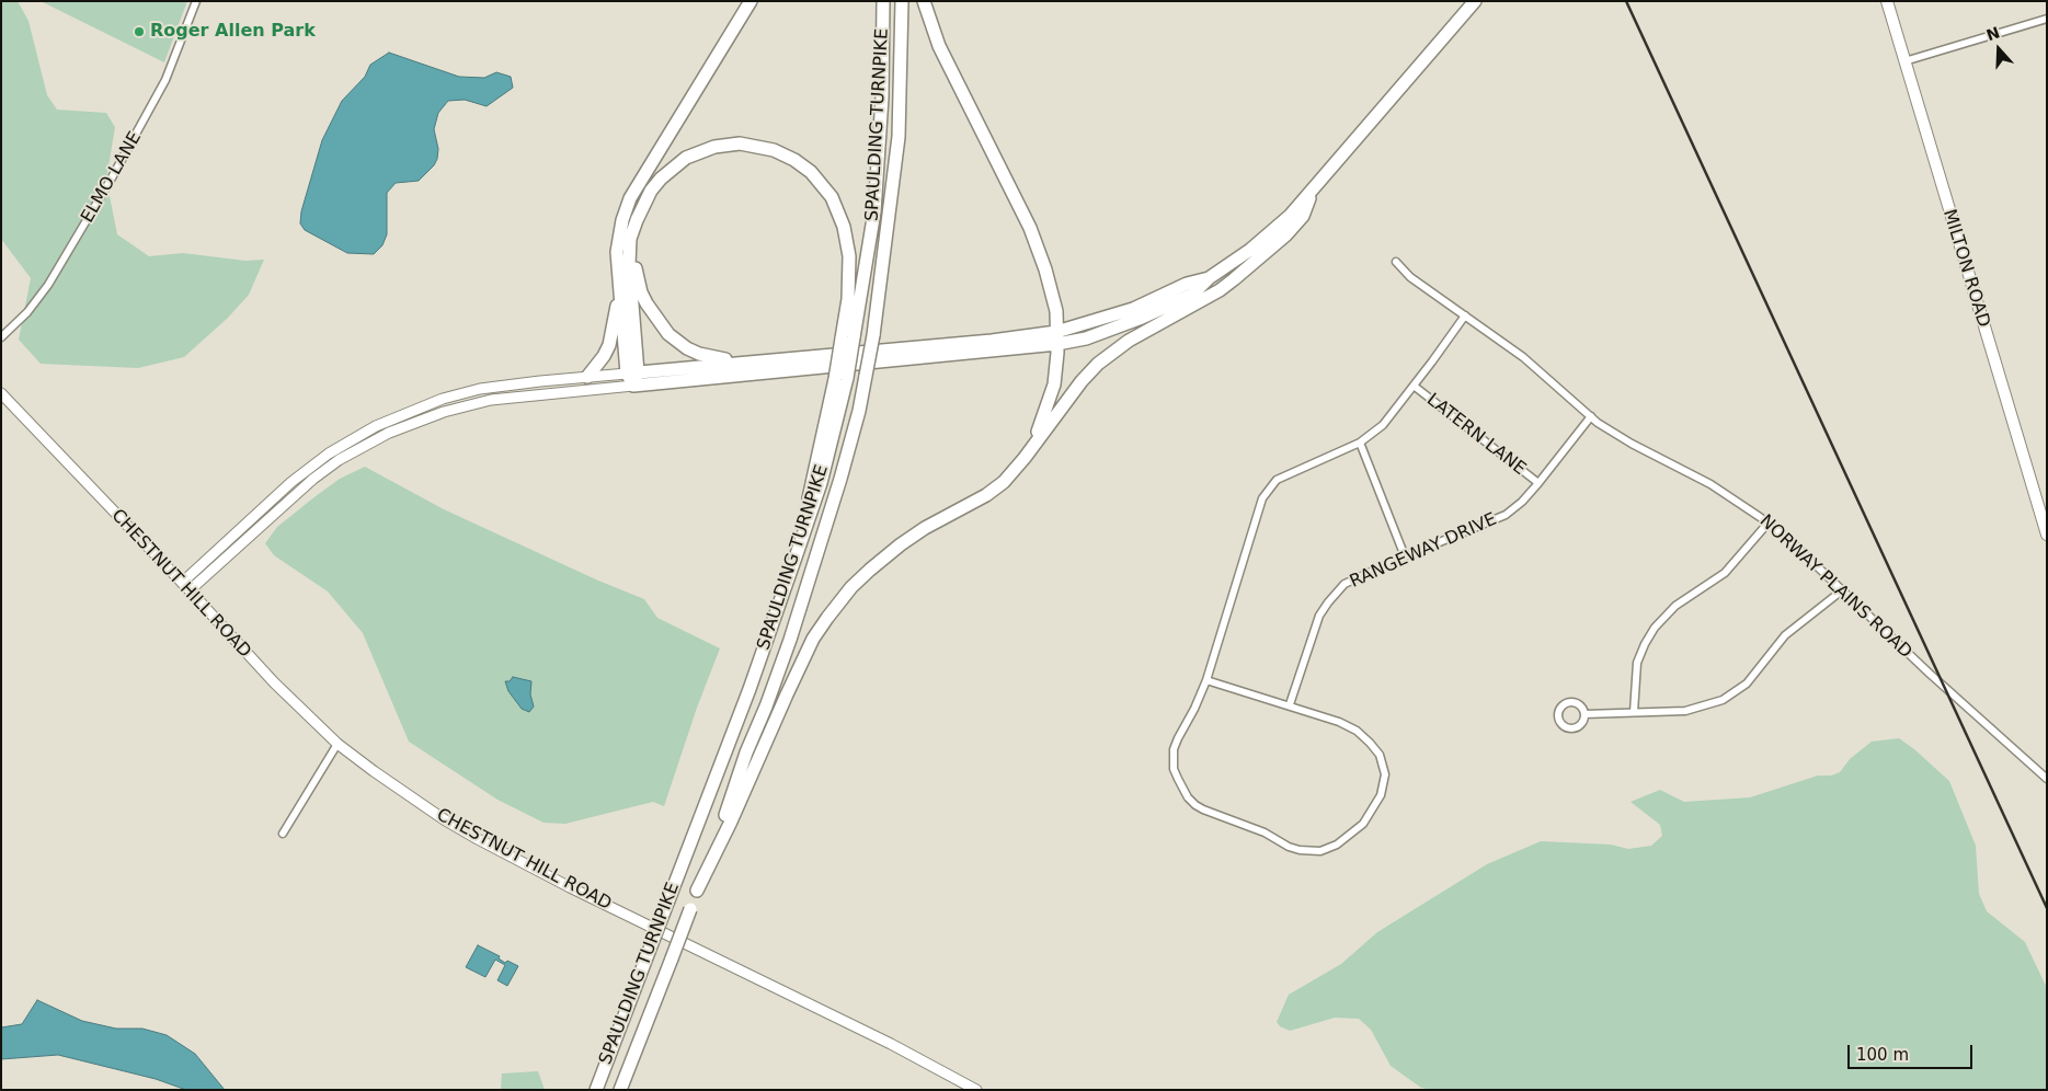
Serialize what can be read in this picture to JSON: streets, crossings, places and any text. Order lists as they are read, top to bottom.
{
  "streets": {
    "highway": ["SPAULDING TURNPIKE"],
    "main road": ["MILTON ROAD"],
    "street": [
      "ELMO LANE",
      "LATERN LANE",
      "RANGEWAY DRIVE",
      "CHESTNUT HILL ROAD",
      "NORWAY PLAINS ROAD"
    ]
  },
  "crossings": [
    ["LATERN LANE", "RANGEWAY DRIVE"],
    ["RANGEWAY DRIVE", "NORWAY PLAINS ROAD"]
  ],
  "places": ["Roger Allen Park"],
  "scale_bar": "100 m",
  "north": "top"
}
